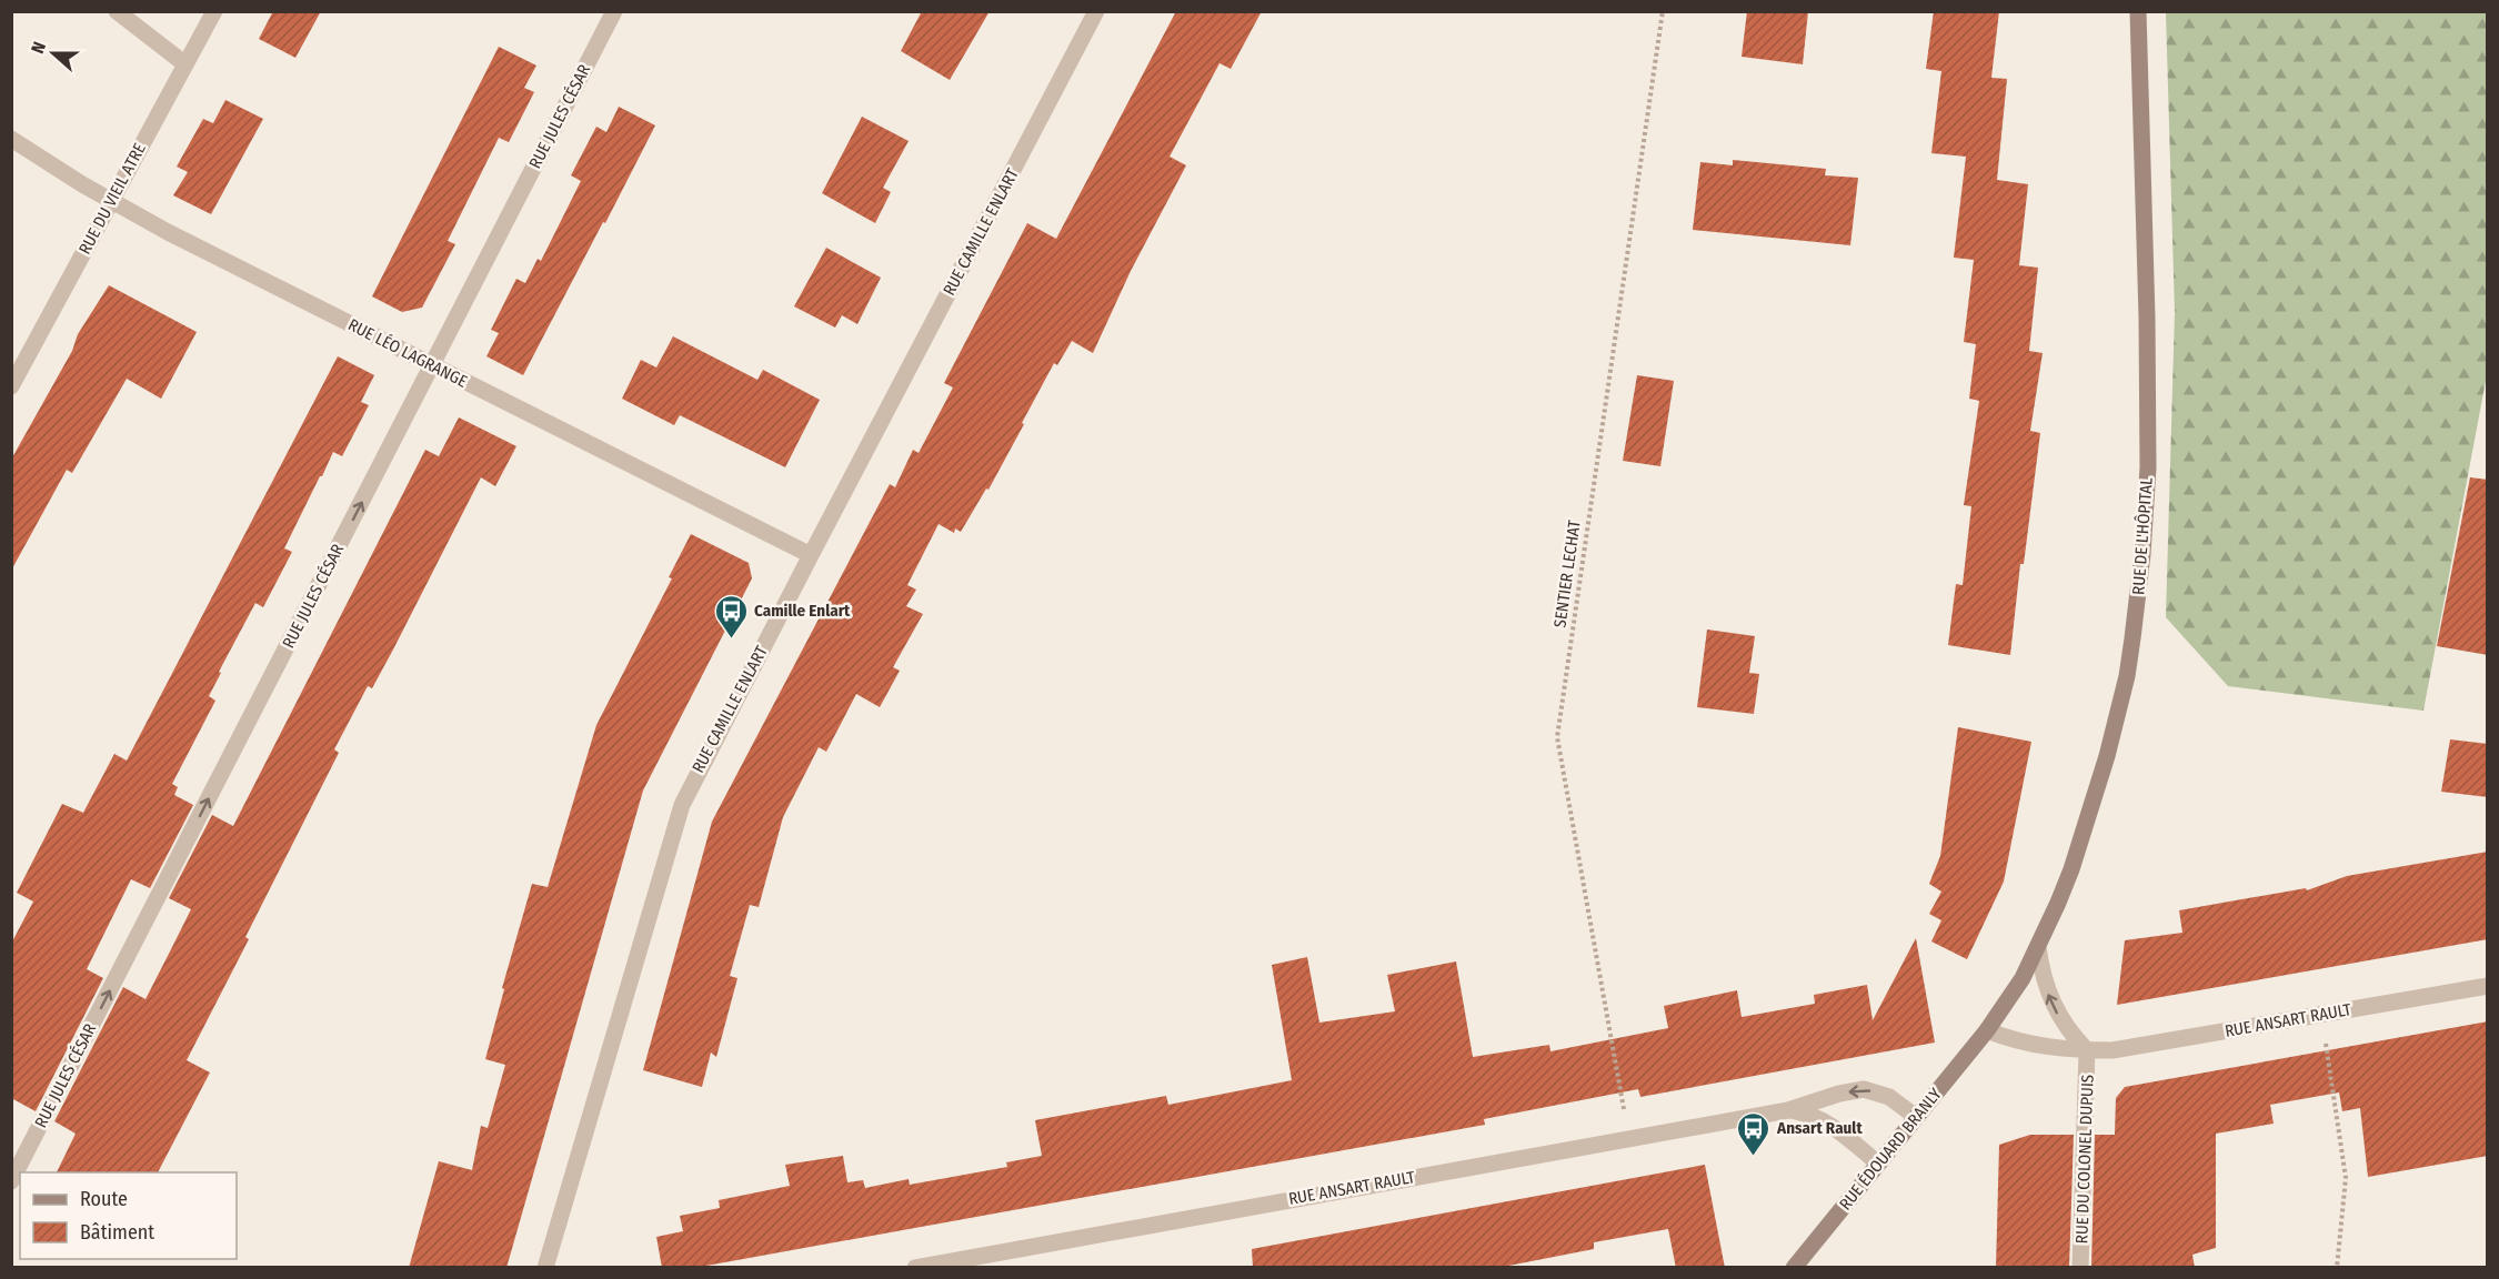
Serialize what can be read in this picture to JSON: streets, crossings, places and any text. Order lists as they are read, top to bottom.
{
  "streets": {
    "street": [
      "RUE JULES CÉSAR",
      "RUE DU VIEIL ATRE",
      "RUE CAMILLE ENLART",
      "RUE LÉO LAGRANGE",
      "RUE DE L'HÔPITAL",
      "RUE ANSART RAULT",
      "RUE ÉDOUARD BRANLY",
      "RUE DU COLONEL DUPUIS"
    ],
    "path": ["SENTIER LECHAT"]
  },
  "crossings": [
    ["RUE JULES CÉSAR", "RUE LÉO LAGRANGE"],
    ["RUE DU VIEIL ATRE", "RUE LÉO LAGRANGE"],
    ["RUE CAMILLE ENLART", "RUE LÉO LAGRANGE"],
    ["RUE DE L'HÔPITAL", "RUE ANSART RAULT"],
    ["RUE DE L'HÔPITAL", "RUE ÉDOUARD BRANLY"],
    ["SENTIER LECHAT", "RUE ANSART RAULT"],
    ["RUE ANSART RAULT", "RUE ÉDOUARD BRANLY"],
    ["RUE ANSART RAULT", "RUE DU COLONEL DUPUIS"]
  ],
  "one_way": ["RUE JULES CÉSAR"],
  "places": {
    "bus stop": ["Camille Enlart", "Ansart Rault"]
  },
  "legend": ["Route", "Bâtiment"],
  "north": "left"
}
